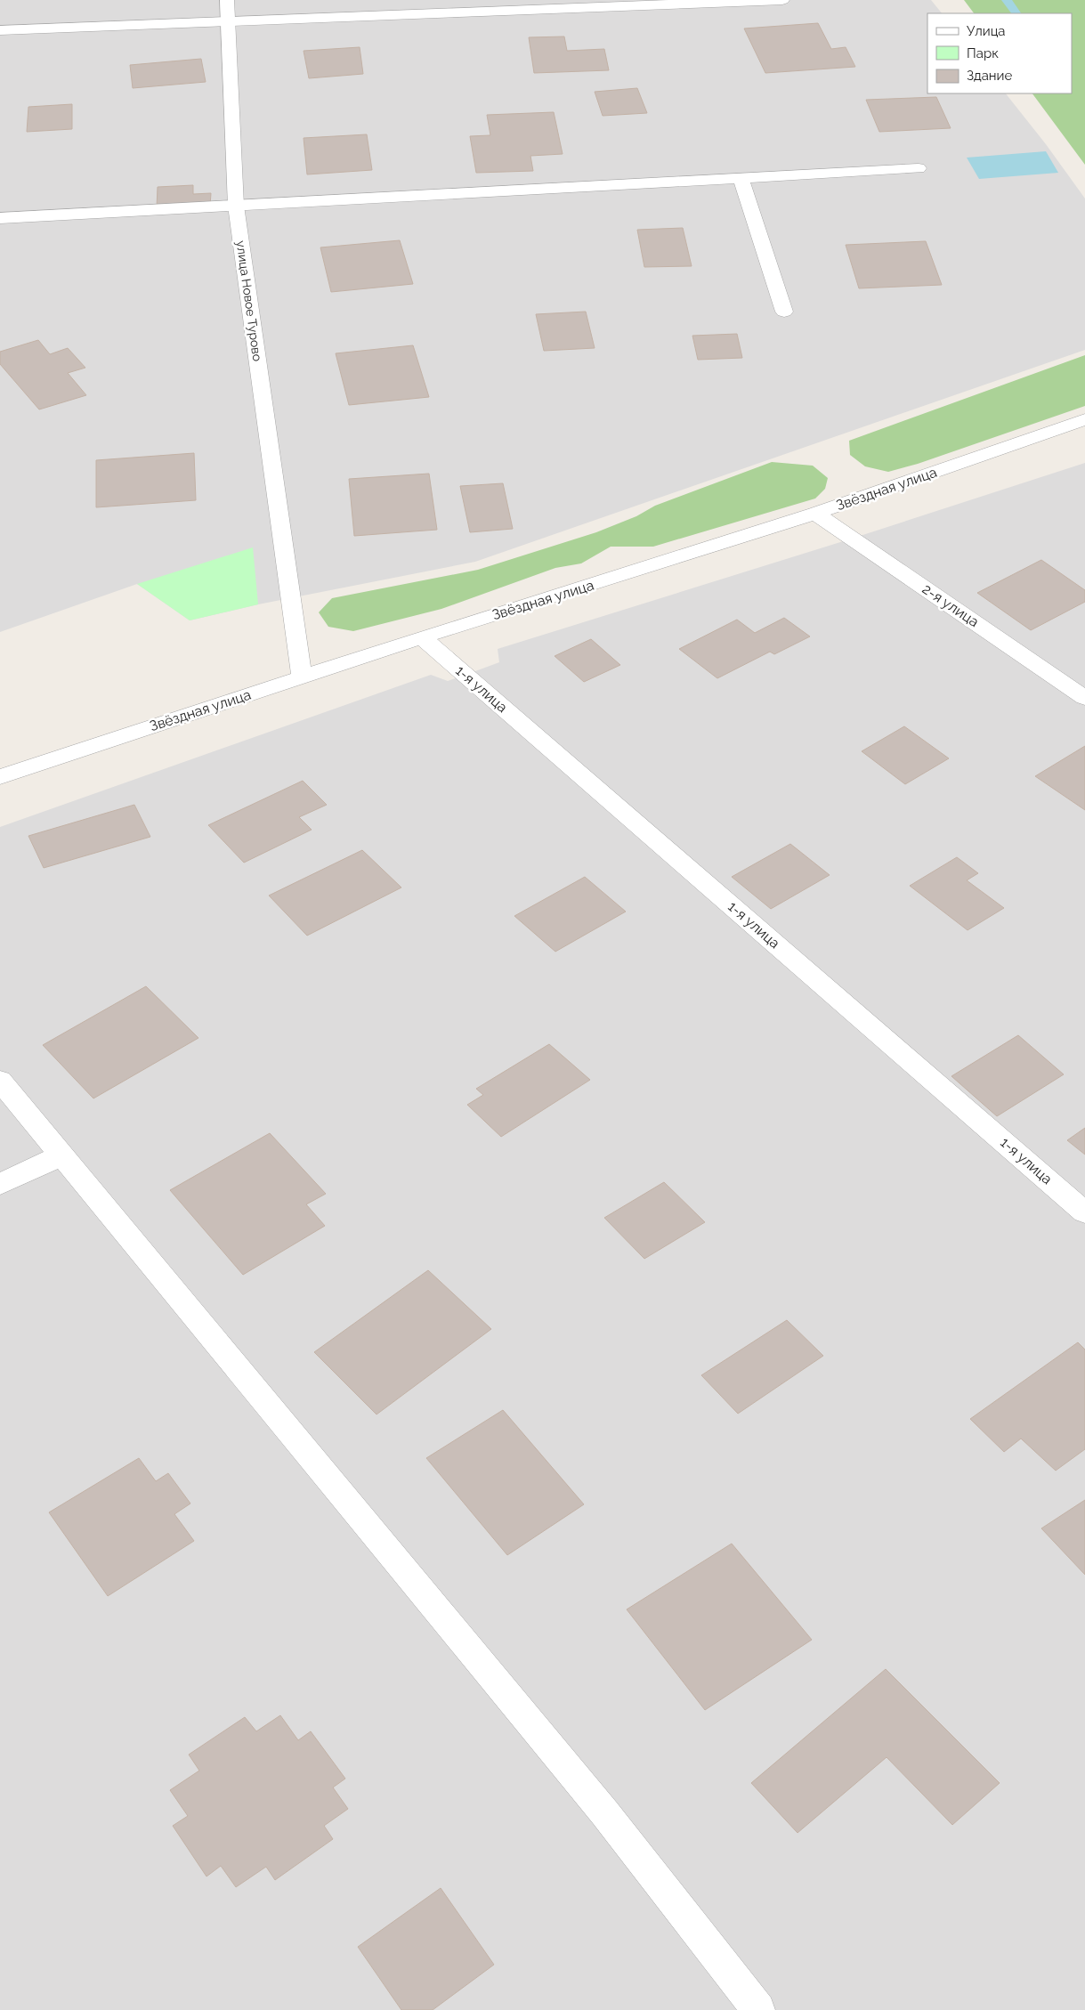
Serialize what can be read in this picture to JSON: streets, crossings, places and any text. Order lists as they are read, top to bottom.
{
  "streets": {
    "street": [
      "улица Новое Турово",
      "Звёздная улица",
      "2-я улица",
      "1-я улица"
    ]
  },
  "crossings": [
    ["улица Новое Турово", "Звёздная улица"],
    ["Звёздная улица", "2-я улица"],
    ["Звёздная улица", "1-я улица"]
  ],
  "legend": ["Улица", "Парк", "Здание"]
}
